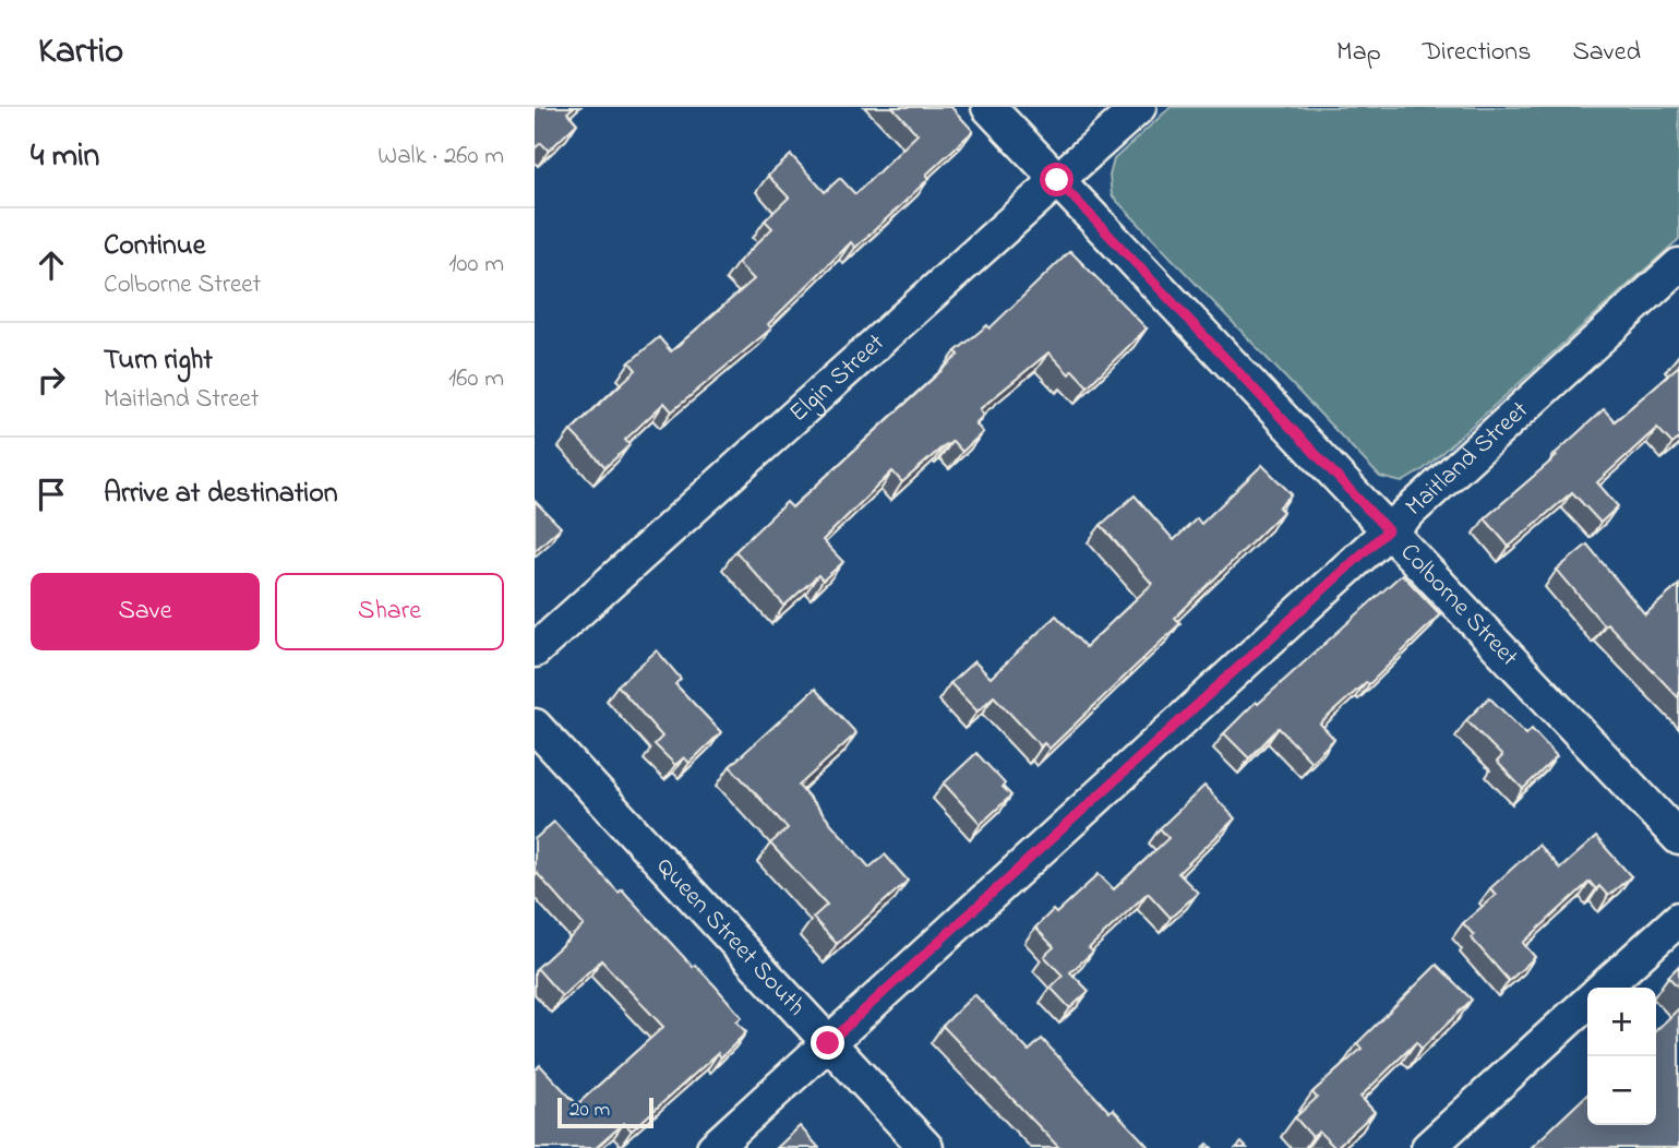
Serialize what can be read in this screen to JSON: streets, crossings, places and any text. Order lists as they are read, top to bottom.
{
  "streets": {
    "street": [
      "Elgin Street",
      "Maitland Street",
      "Colborne Street",
      "Queen Street South"
    ]
  },
  "crossings": [
    ["Elgin Street", "Colborne Street"],
    ["Maitland Street", "Colborne Street"],
    ["Maitland Street", "Queen Street South"]
  ],
  "scale_bar": "20 m",
  "page": {
    "header": "Kartio",
    "nav": ["Map", "Directions", "Saved"],
    "heading": ["4 min", "Walk · 260 m"],
    "list": [
      ["Continue", "Colborne Street", "100 m"],
      ["Turn right", "Maitland Street", "160 m"],
      "Arrive at destination"
    ],
    "buttons": ["Save", "Share"],
    "map_buttons": ["+", "−"],
    "scale": "20 m"
  }
}
